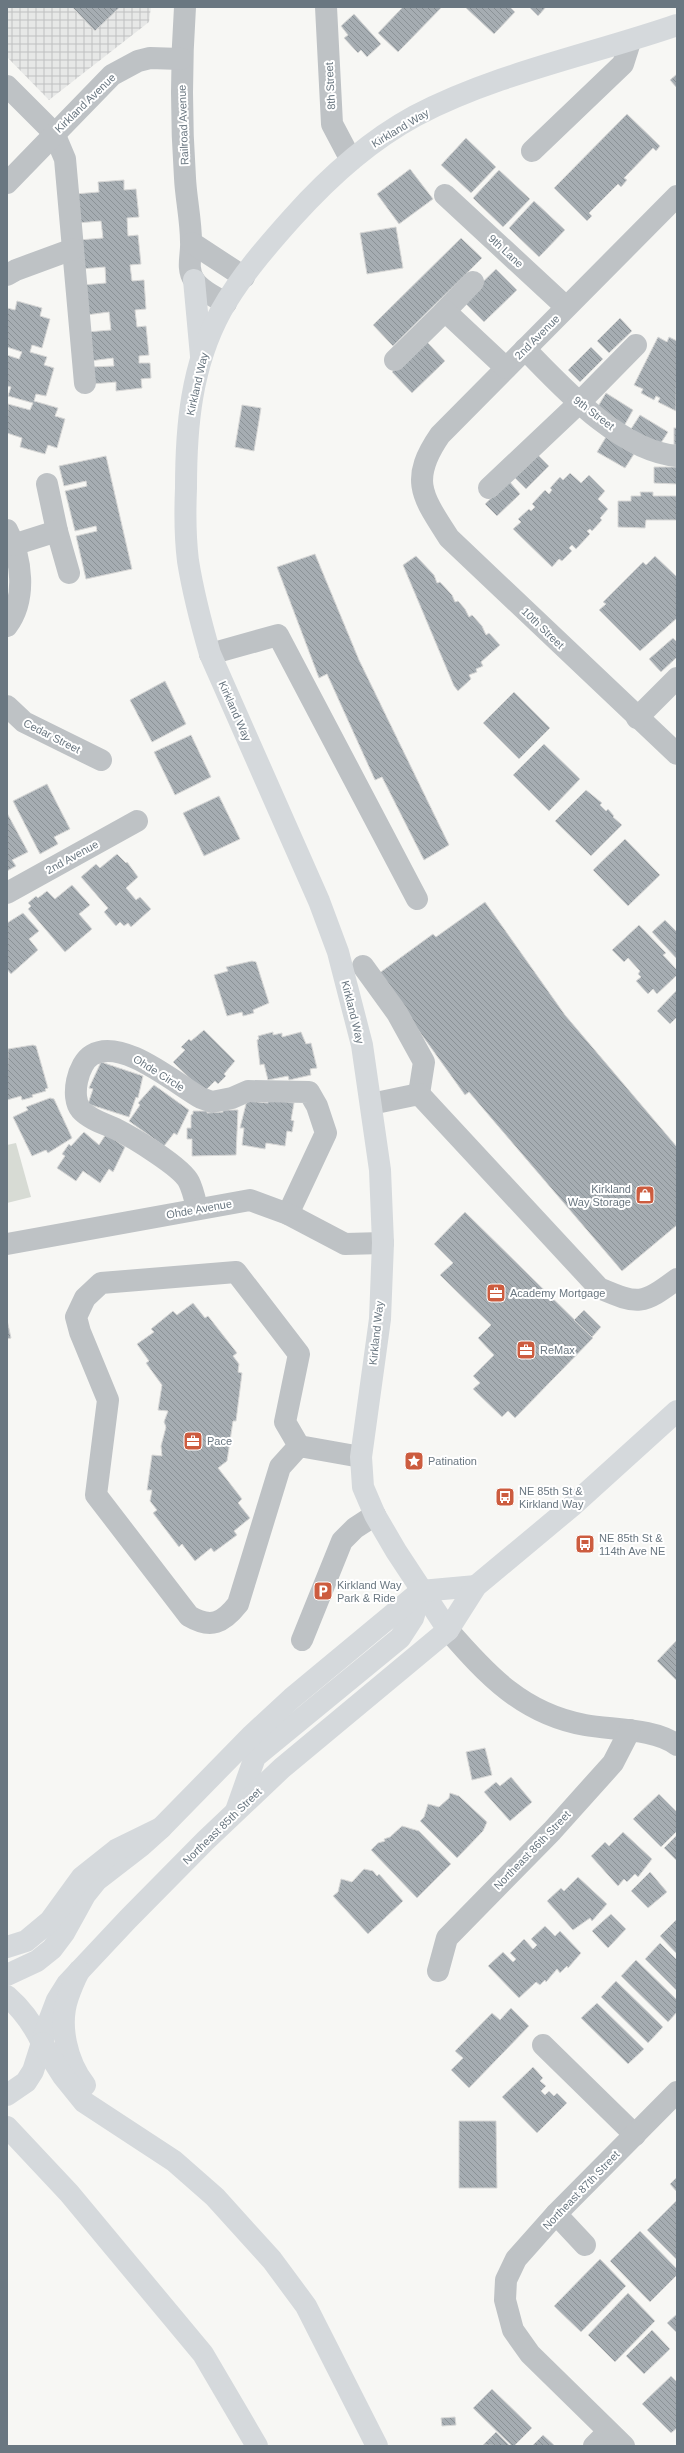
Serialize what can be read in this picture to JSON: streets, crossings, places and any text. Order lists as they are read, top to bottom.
{
  "streets": {
    "main road": ["Kirkland Way", "Northeast 85th Street"],
    "street": [
      "8th Street",
      "Kirkland Avenue",
      "Railroad Avenue",
      "9th Lane",
      "2nd Avenue",
      "9th Street",
      "10th Street",
      "Cedar Street",
      "Ohde Circle",
      "Ohde Avenue",
      "Northeast 86th Street",
      "Northeast 87th Street"
    ]
  },
  "crossings": [
    ["8th Street", "Kirkland Way"],
    ["Kirkland Avenue", "Railroad Avenue"],
    ["Kirkland Way", "Ohde Avenue"],
    ["Kirkland Way", "Northeast 85th Street"],
    ["9th Lane", "2nd Avenue"],
    ["2nd Avenue", "9th Street"],
    ["2nd Avenue", "10th Street"],
    ["Ohde Circle", "Ohde Avenue"]
  ],
  "places": {
    "shop": ["Kirkland Way Storage"],
    "office": ["Academy Mortgage", "ReMax", "Pace"],
    "place": ["Patination"],
    "bus stop": ["NE 85th St & Kirkland Way", "NE 85th St & 114th Ave NE"],
    "parking": ["Kirkland Way Park & Ride"]
  }
}
